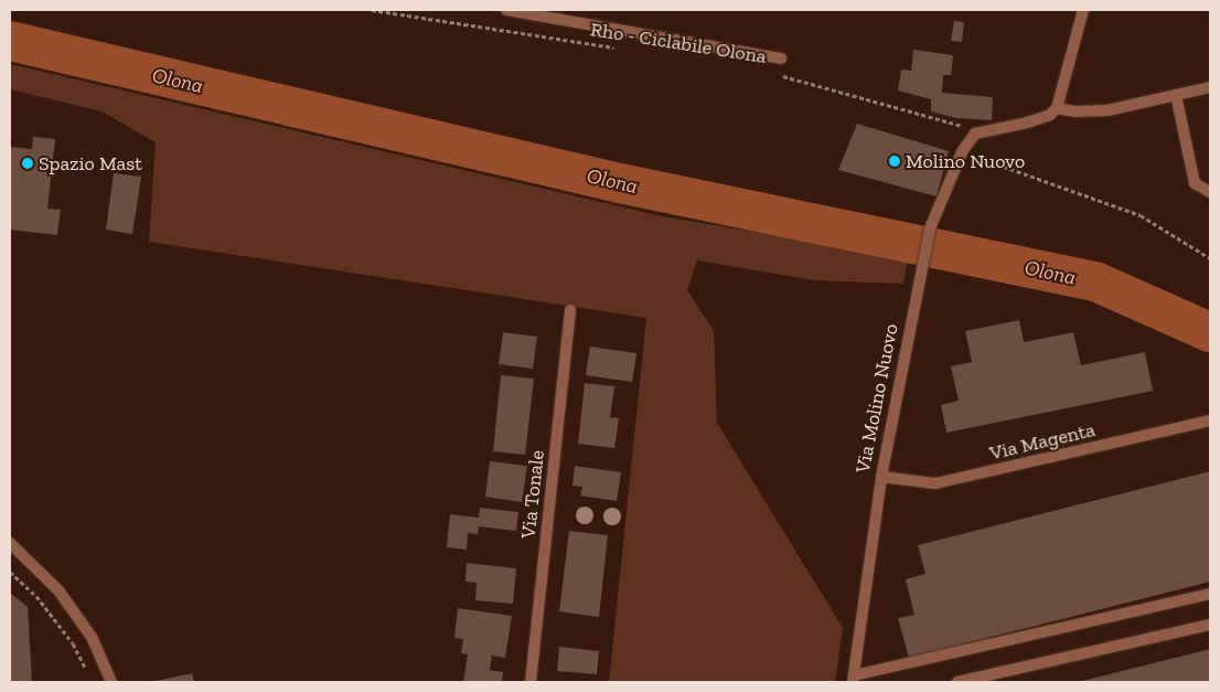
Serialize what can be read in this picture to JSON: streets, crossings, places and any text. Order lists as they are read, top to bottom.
{
  "streets": {
    "street": ["Via Molino Nuovo", "Via Magenta", "Via Tonale"],
    "path": ["Rho - Ciclabile Olona"]
  },
  "crossings": [
    ["Rho - Ciclabile Olona", "Via Molino Nuovo"],
    ["Via Molino Nuovo", "Via Magenta"]
  ],
  "water": ["Olona"],
  "places": ["Molino Nuovo", "Spazio Mast"]
}
